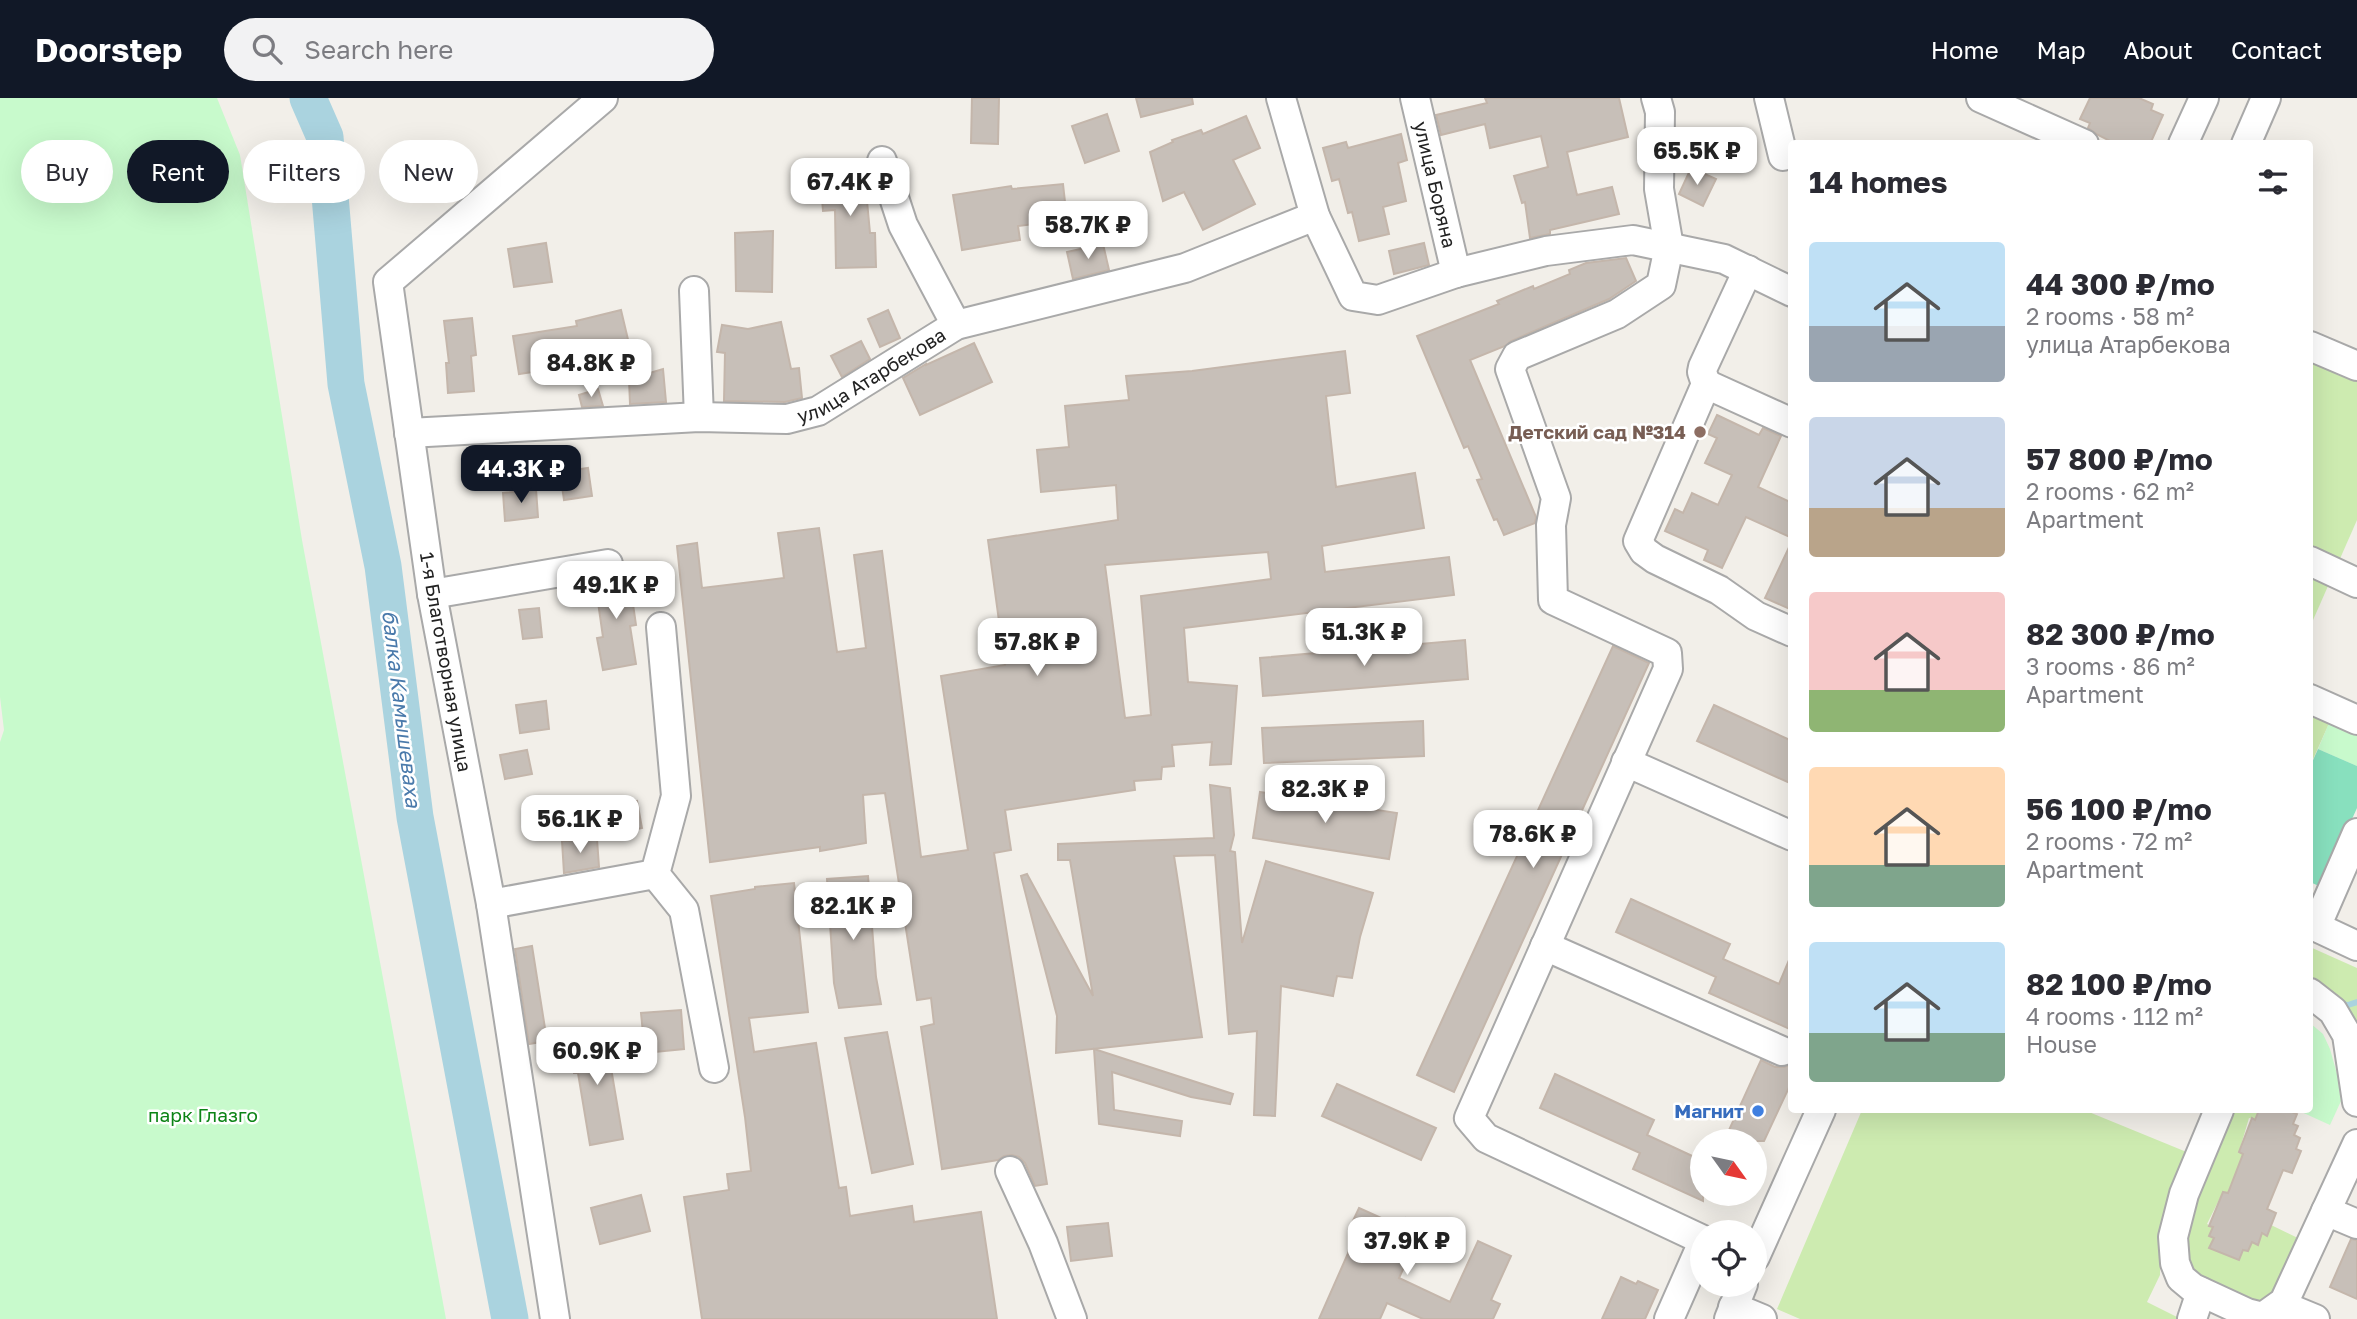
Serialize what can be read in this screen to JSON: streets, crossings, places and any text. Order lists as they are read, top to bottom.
{
  "streets": {
    "street": ["улица Боряна", "улица Атарбекова", "1-я Благотворная улица"]
  },
  "crossings": [
    ["улица Атарбекова", "1-я Благотворная улица"]
  ],
  "water": ["балка Камышеваха"],
  "parks": ["парк Глазго"],
  "places": ["Детский сад №314", "Магнит"],
  "north": "bottom right",
  "page": {
    "header": "Doorstep",
    "search": "Search here",
    "nav": [
      "Home",
      "Map",
      "About",
      "Contact"
    ],
    "price": [
      "65.5K ₽",
      "67.4K ₽",
      "58.7K ₽",
      "84.8K ₽",
      "44.3K ₽",
      "49.1K ₽",
      "51.3K ₽",
      "57.8K ₽",
      "82.3K ₽",
      "56.1K ₽",
      "78.6K ₽",
      "82.1K ₽",
      "60.9K ₽",
      "37.9K ₽"
    ],
    "chip": [
      "Buy",
      "Rent",
      "Filters",
      "New"
    ],
    "heading": "14 homes",
    "list": [
      {
        "name": "44 300 ₽/mo",
        "note": "2 rooms · 58 m² · улица Атарбекова"
      },
      {
        "name": "57 800 ₽/mo",
        "note": "2 rooms · 62 m² · Apartment"
      },
      {
        "name": "82 300 ₽/mo",
        "note": "3 rooms · 86 m² · Apartment"
      },
      {
        "name": "56 100 ₽/mo",
        "note": "2 rooms · 72 m² · Apartment"
      },
      {
        "name": "82 100 ₽/mo",
        "note": "4 rooms · 112 m² · House"
      }
    ]
  }
}
